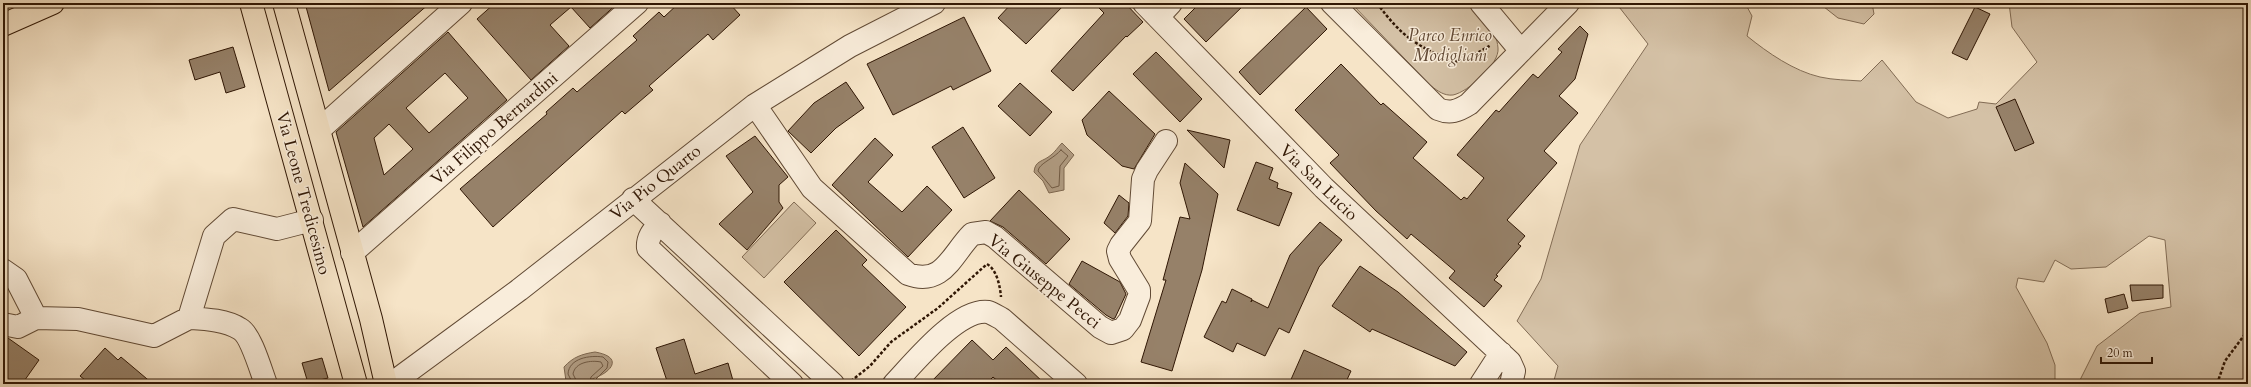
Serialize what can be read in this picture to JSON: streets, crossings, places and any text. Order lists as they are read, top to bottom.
{
  "streets": {
    "main road": ["Via Leone Tredicesimo"],
    "street": [
      "Via Filippo Bernardini",
      "Via Pio Quarto",
      "Via San Lucio",
      "Via Giuseppe Pecci"
    ]
  },
  "crossings": [
    ["Via Filippo Bernardini", "Via Leone Tredicesimo"],
    ["Via Pio Quarto", "Via Giuseppe Pecci"]
  ],
  "parks": ["Parco Enrico Modigliani"],
  "scale_bar": "20 m"
}
